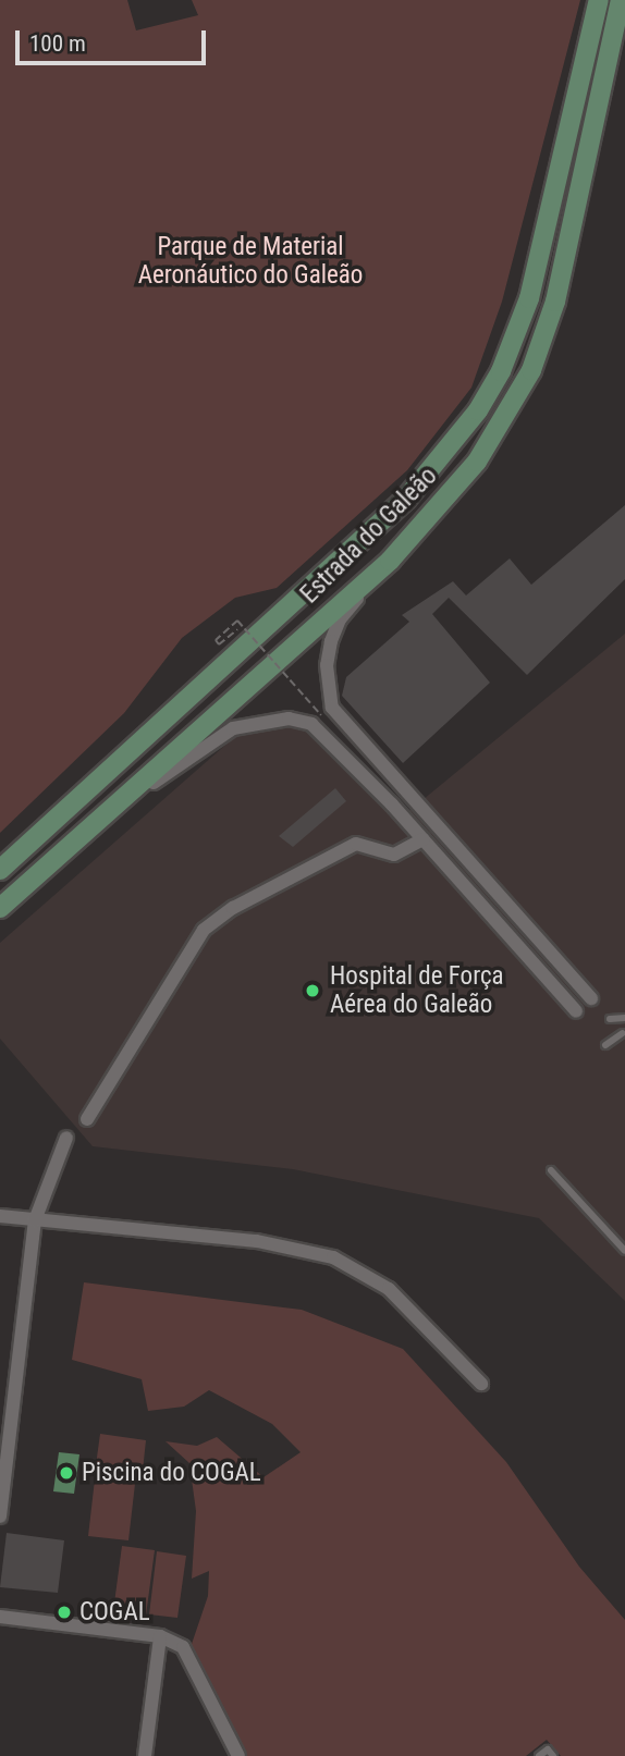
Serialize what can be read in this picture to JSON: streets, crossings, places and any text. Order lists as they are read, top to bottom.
{
  "streets": {
    "main road": ["Estrada do Galeão"]
  },
  "parks": ["Parque de Material Aeronáutico do Galeão"],
  "places": ["Hospital de Força Aérea do Galeão", "Piscina do COGAL", "COGAL"],
  "scale_bar": "100 m"
}
